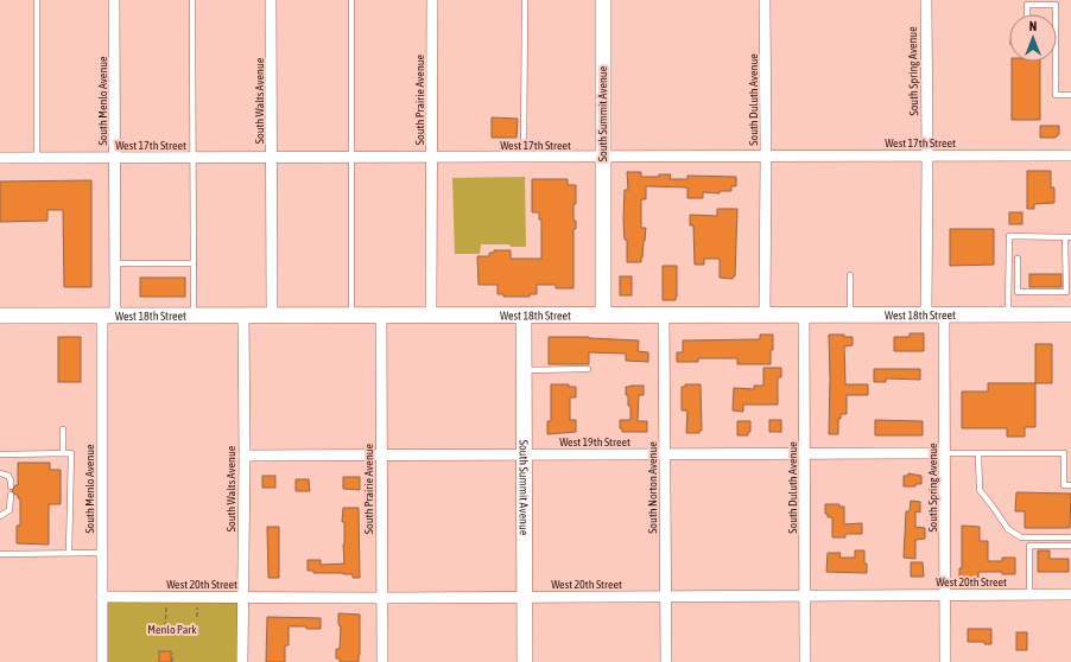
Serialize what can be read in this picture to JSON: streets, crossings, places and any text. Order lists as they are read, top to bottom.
{
  "streets": {
    "street": [
      "South Spring Avenue",
      "South Prairie Avenue",
      "South Duluth Avenue",
      "South Menlo Avenue",
      "South Walts Avenue",
      "South Summit Avenue",
      "West 17th Street",
      "West 18th Street",
      "West 19th Street",
      "South Norton Avenue",
      "West 20th Street"
    ]
  },
  "crossings": [
    ["South Spring Avenue", "West 17th Street"],
    ["South Spring Avenue", "West 18th Street"],
    ["South Spring Avenue", "West 19th Street"],
    ["South Spring Avenue", "West 20th Street"],
    ["South Prairie Avenue", "West 17th Street"],
    ["South Prairie Avenue", "West 18th Street"],
    ["South Prairie Avenue", "West 19th Street"],
    ["South Prairie Avenue", "West 20th Street"],
    ["South Duluth Avenue", "West 17th Street"],
    ["South Duluth Avenue", "West 18th Street"],
    ["South Duluth Avenue", "West 19th Street"],
    ["South Duluth Avenue", "West 20th Street"],
    ["South Menlo Avenue", "West 17th Street"],
    ["South Menlo Avenue", "West 18th Street"],
    ["South Menlo Avenue", "West 20th Street"],
    ["South Walts Avenue", "West 17th Street"],
    ["South Walts Avenue", "West 18th Street"],
    ["South Walts Avenue", "West 19th Street"],
    ["South Walts Avenue", "West 20th Street"],
    ["South Summit Avenue", "West 17th Street"],
    ["South Summit Avenue", "West 18th Street"],
    ["South Summit Avenue", "West 19th Street"],
    ["South Summit Avenue", "West 20th Street"],
    ["West 18th Street", "South Norton Avenue"],
    ["West 19th Street", "South Norton Avenue"],
    ["South Norton Avenue", "West 20th Street"]
  ],
  "parks": ["Menlo Park"],
  "north": "top"
}
